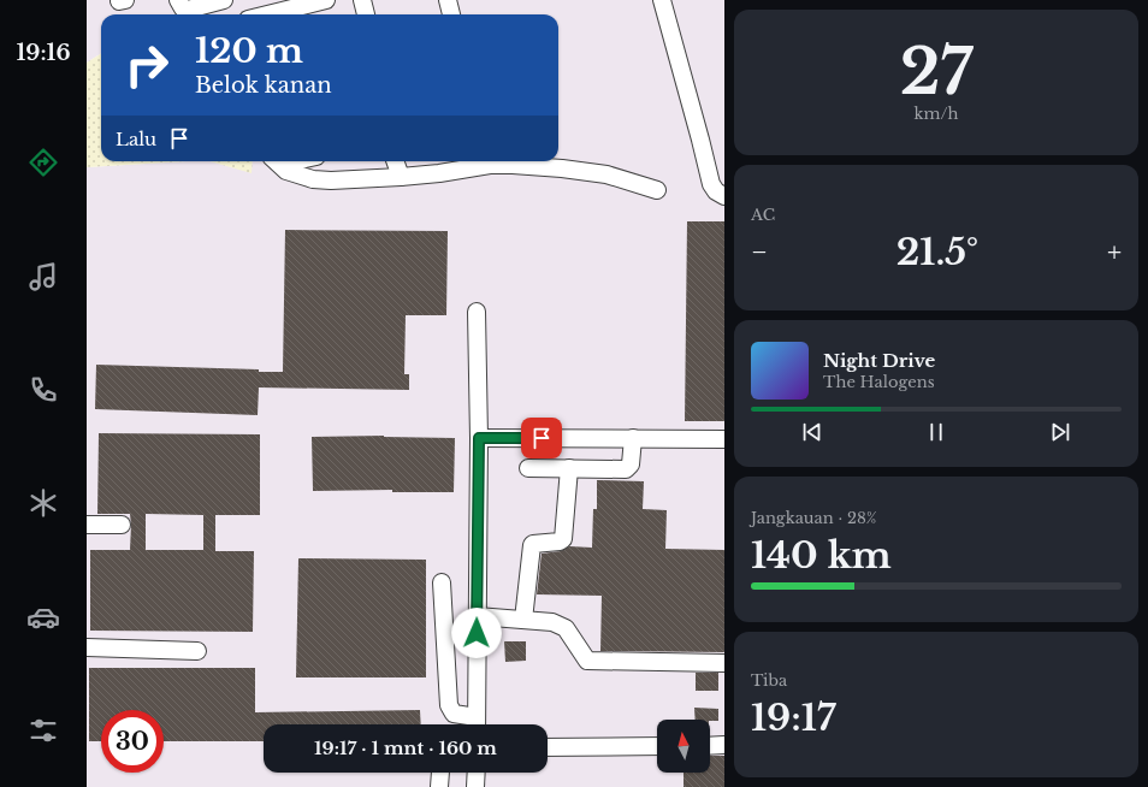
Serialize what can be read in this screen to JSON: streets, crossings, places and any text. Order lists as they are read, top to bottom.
{
  "north": "top",
  "page": {
    "tabs": "19:16",
    "tile": [
      ["27", "km/h"],
      "AC",
      ["Jangkauan · 28%", "140 km"],
      ["Tiba", "19:17"]
    ],
    "turn": ["120 m", "Belok kanan"],
    "then": "Lalu",
    "heat": ["−", "21.5°", "+"],
    "song": ["Night Drive", "The Halogens"],
    "limit": "30",
    "trip": "19:17 · 1 mnt · 160 m"
  }
}
